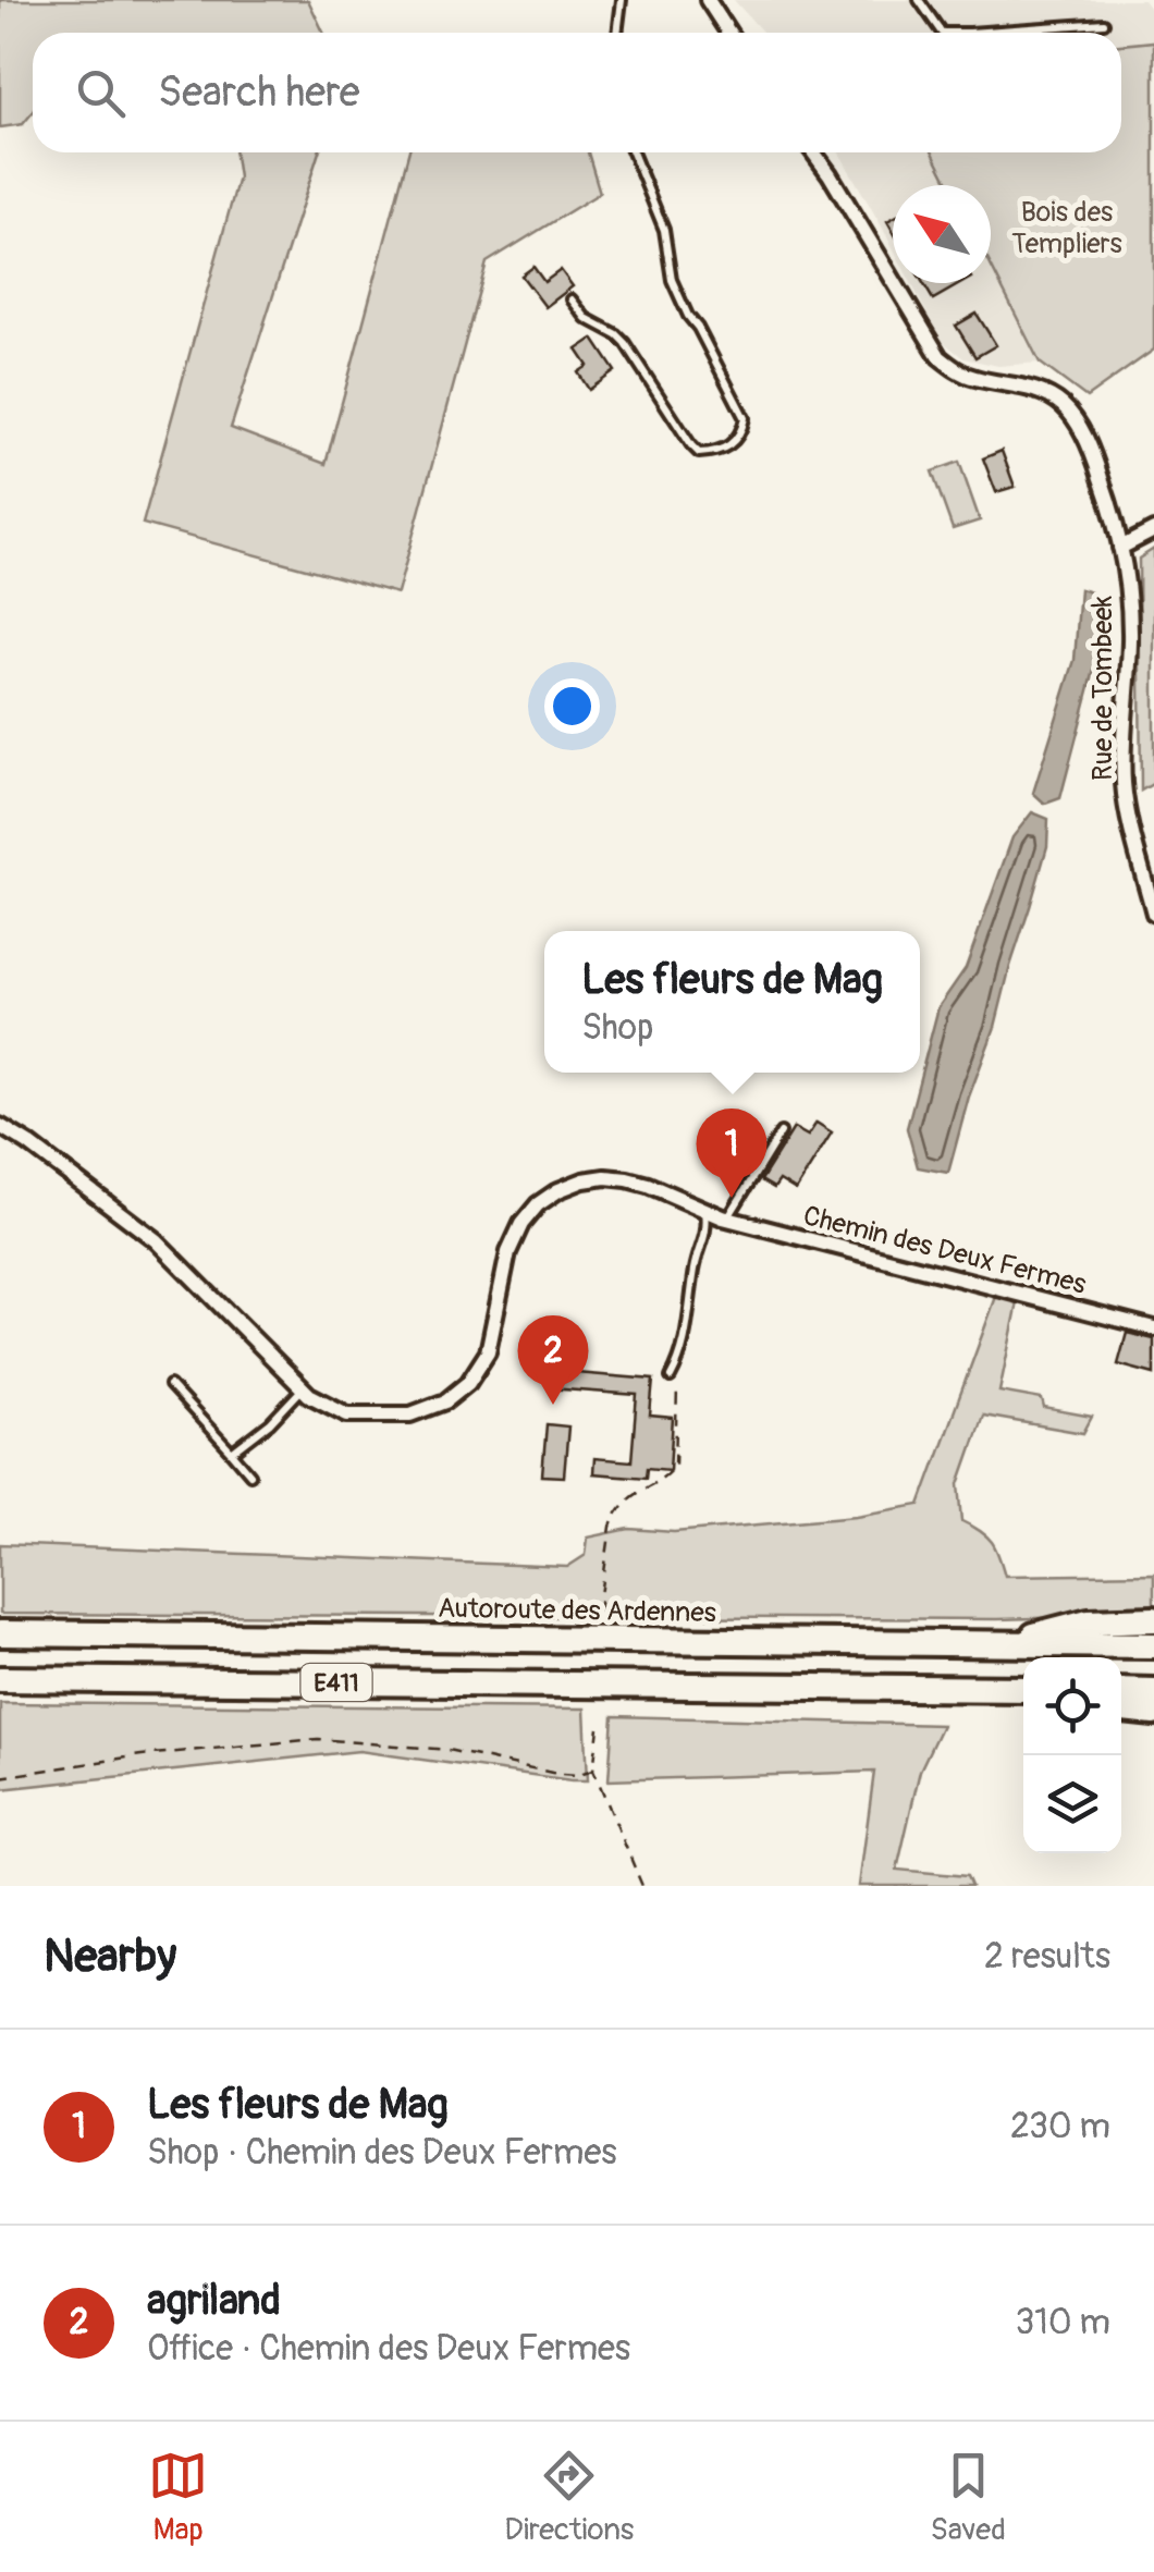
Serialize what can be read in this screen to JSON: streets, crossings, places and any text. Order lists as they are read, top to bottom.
{
  "streets": {
    "highway": ["Autoroute des Ardennes", "E411"],
    "street": ["Rue de Tombeek", "Chemin des Deux Fermes"]
  },
  "parks": ["Bois des Templiers"],
  "north": "top left",
  "page": {
    "search": "Search here",
    "popup": ["Les fleurs de Mag", "Shop"],
    "pins": ["1", "2"],
    "heading": ["Nearby", "2 results"],
    "list": [
      {
        "mark": "1",
        "name": "Les fleurs de Mag",
        "note": "Shop · Chemin des Deux Fermes",
        "value": "230 m"
      },
      {
        "mark": "2",
        "name": "agriland",
        "note": "Office · Chemin des Deux Fermes",
        "value": "310 m"
      }
    ],
    "nav": ["Map", "Directions", "Saved"]
  }
}
